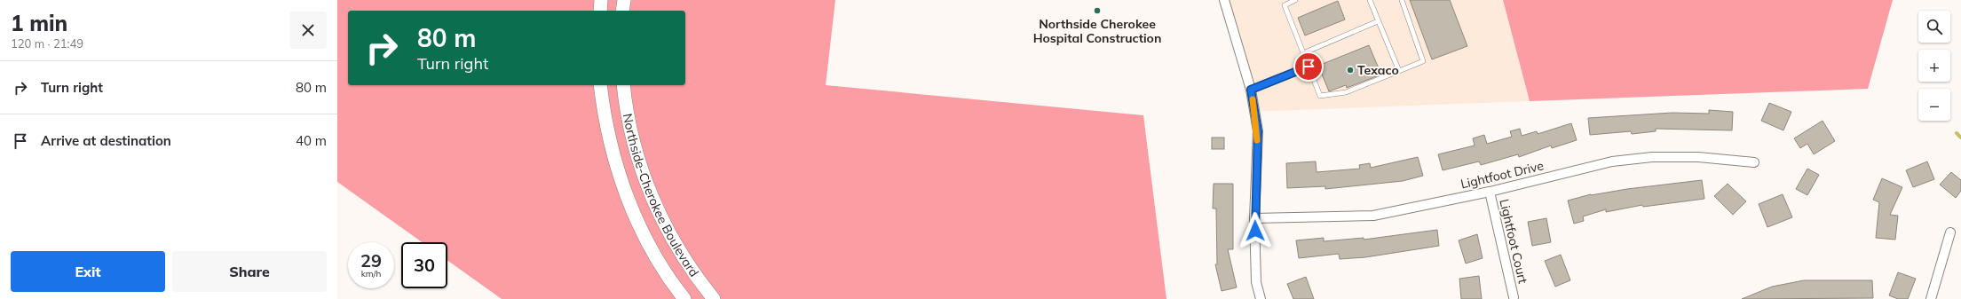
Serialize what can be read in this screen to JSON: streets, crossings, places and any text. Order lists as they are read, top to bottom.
{
  "streets": {
    "street": ["Lightfoot Drive", "Northside-Cherokee Boulevard", "Lightfoot Court"]
  },
  "crossings": [
    ["Lightfoot Drive", "Lightfoot Court"]
  ],
  "places": ["Northside Cherokee Hospital Construction", "Texaco"],
  "page": {
    "heading": ["1 min", "120 m · 21:49"],
    "map_buttons": ["+", "−"],
    "turn": ["80 m", "Turn right"],
    "list": [
      {
        "name": "Turn right",
        "value": "80 m"
      },
      {
        "name": "Arrive at destination",
        "value": "40 m"
      }
    ],
    "speed": "29 km/h",
    "limit": "30",
    "buttons": ["Exit", "Share"]
  }
}
